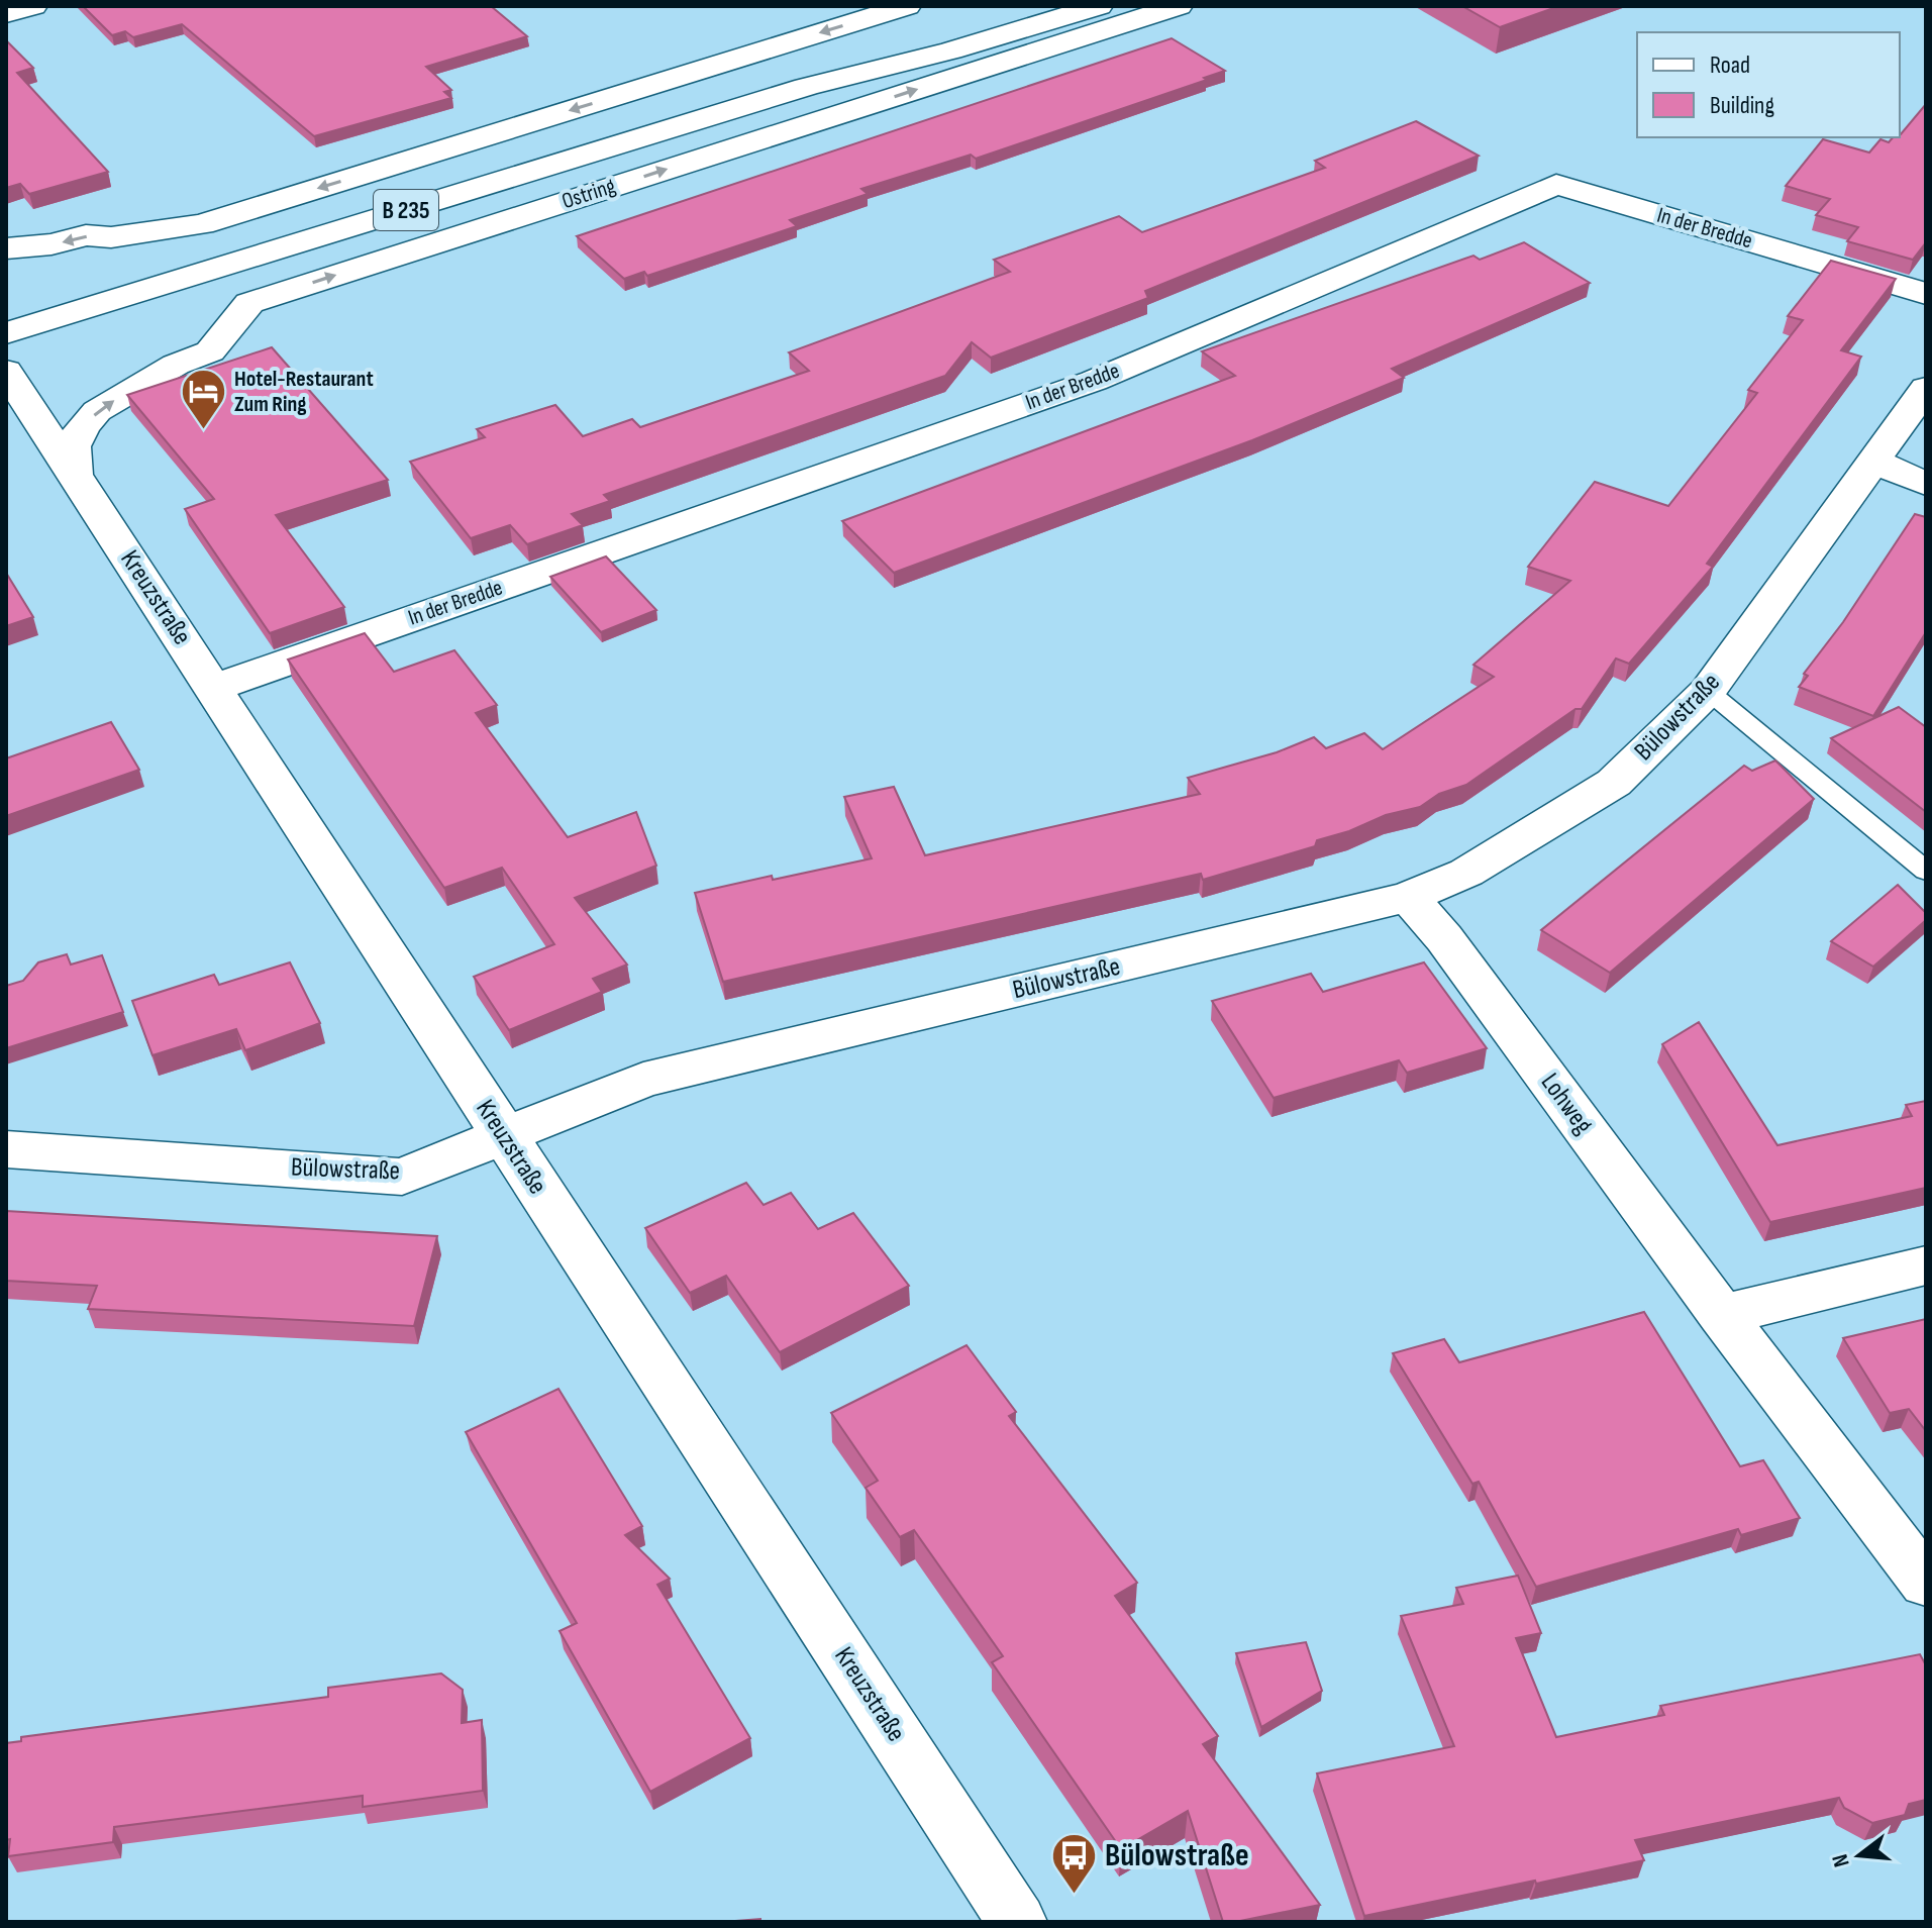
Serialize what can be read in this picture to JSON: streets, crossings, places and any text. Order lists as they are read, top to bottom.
{
  "streets": {
    "street": [
      "Ostring",
      "B 235",
      "In der Bredde",
      "Kreuzstraße",
      "Bülowstraße",
      "Lohweg"
    ]
  },
  "crossings": [
    ["Ostring", "Kreuzstraße"],
    ["In der Bredde", "Kreuzstraße"],
    ["Kreuzstraße", "Bülowstraße"],
    ["Bülowstraße", "Lohweg"]
  ],
  "places": {
    "hotel": ["Hotel-Restaurant Zum Ring"],
    "bus stop": ["Bülowstraße"]
  },
  "legend": ["Road", "Building"],
  "north": "left"
}
